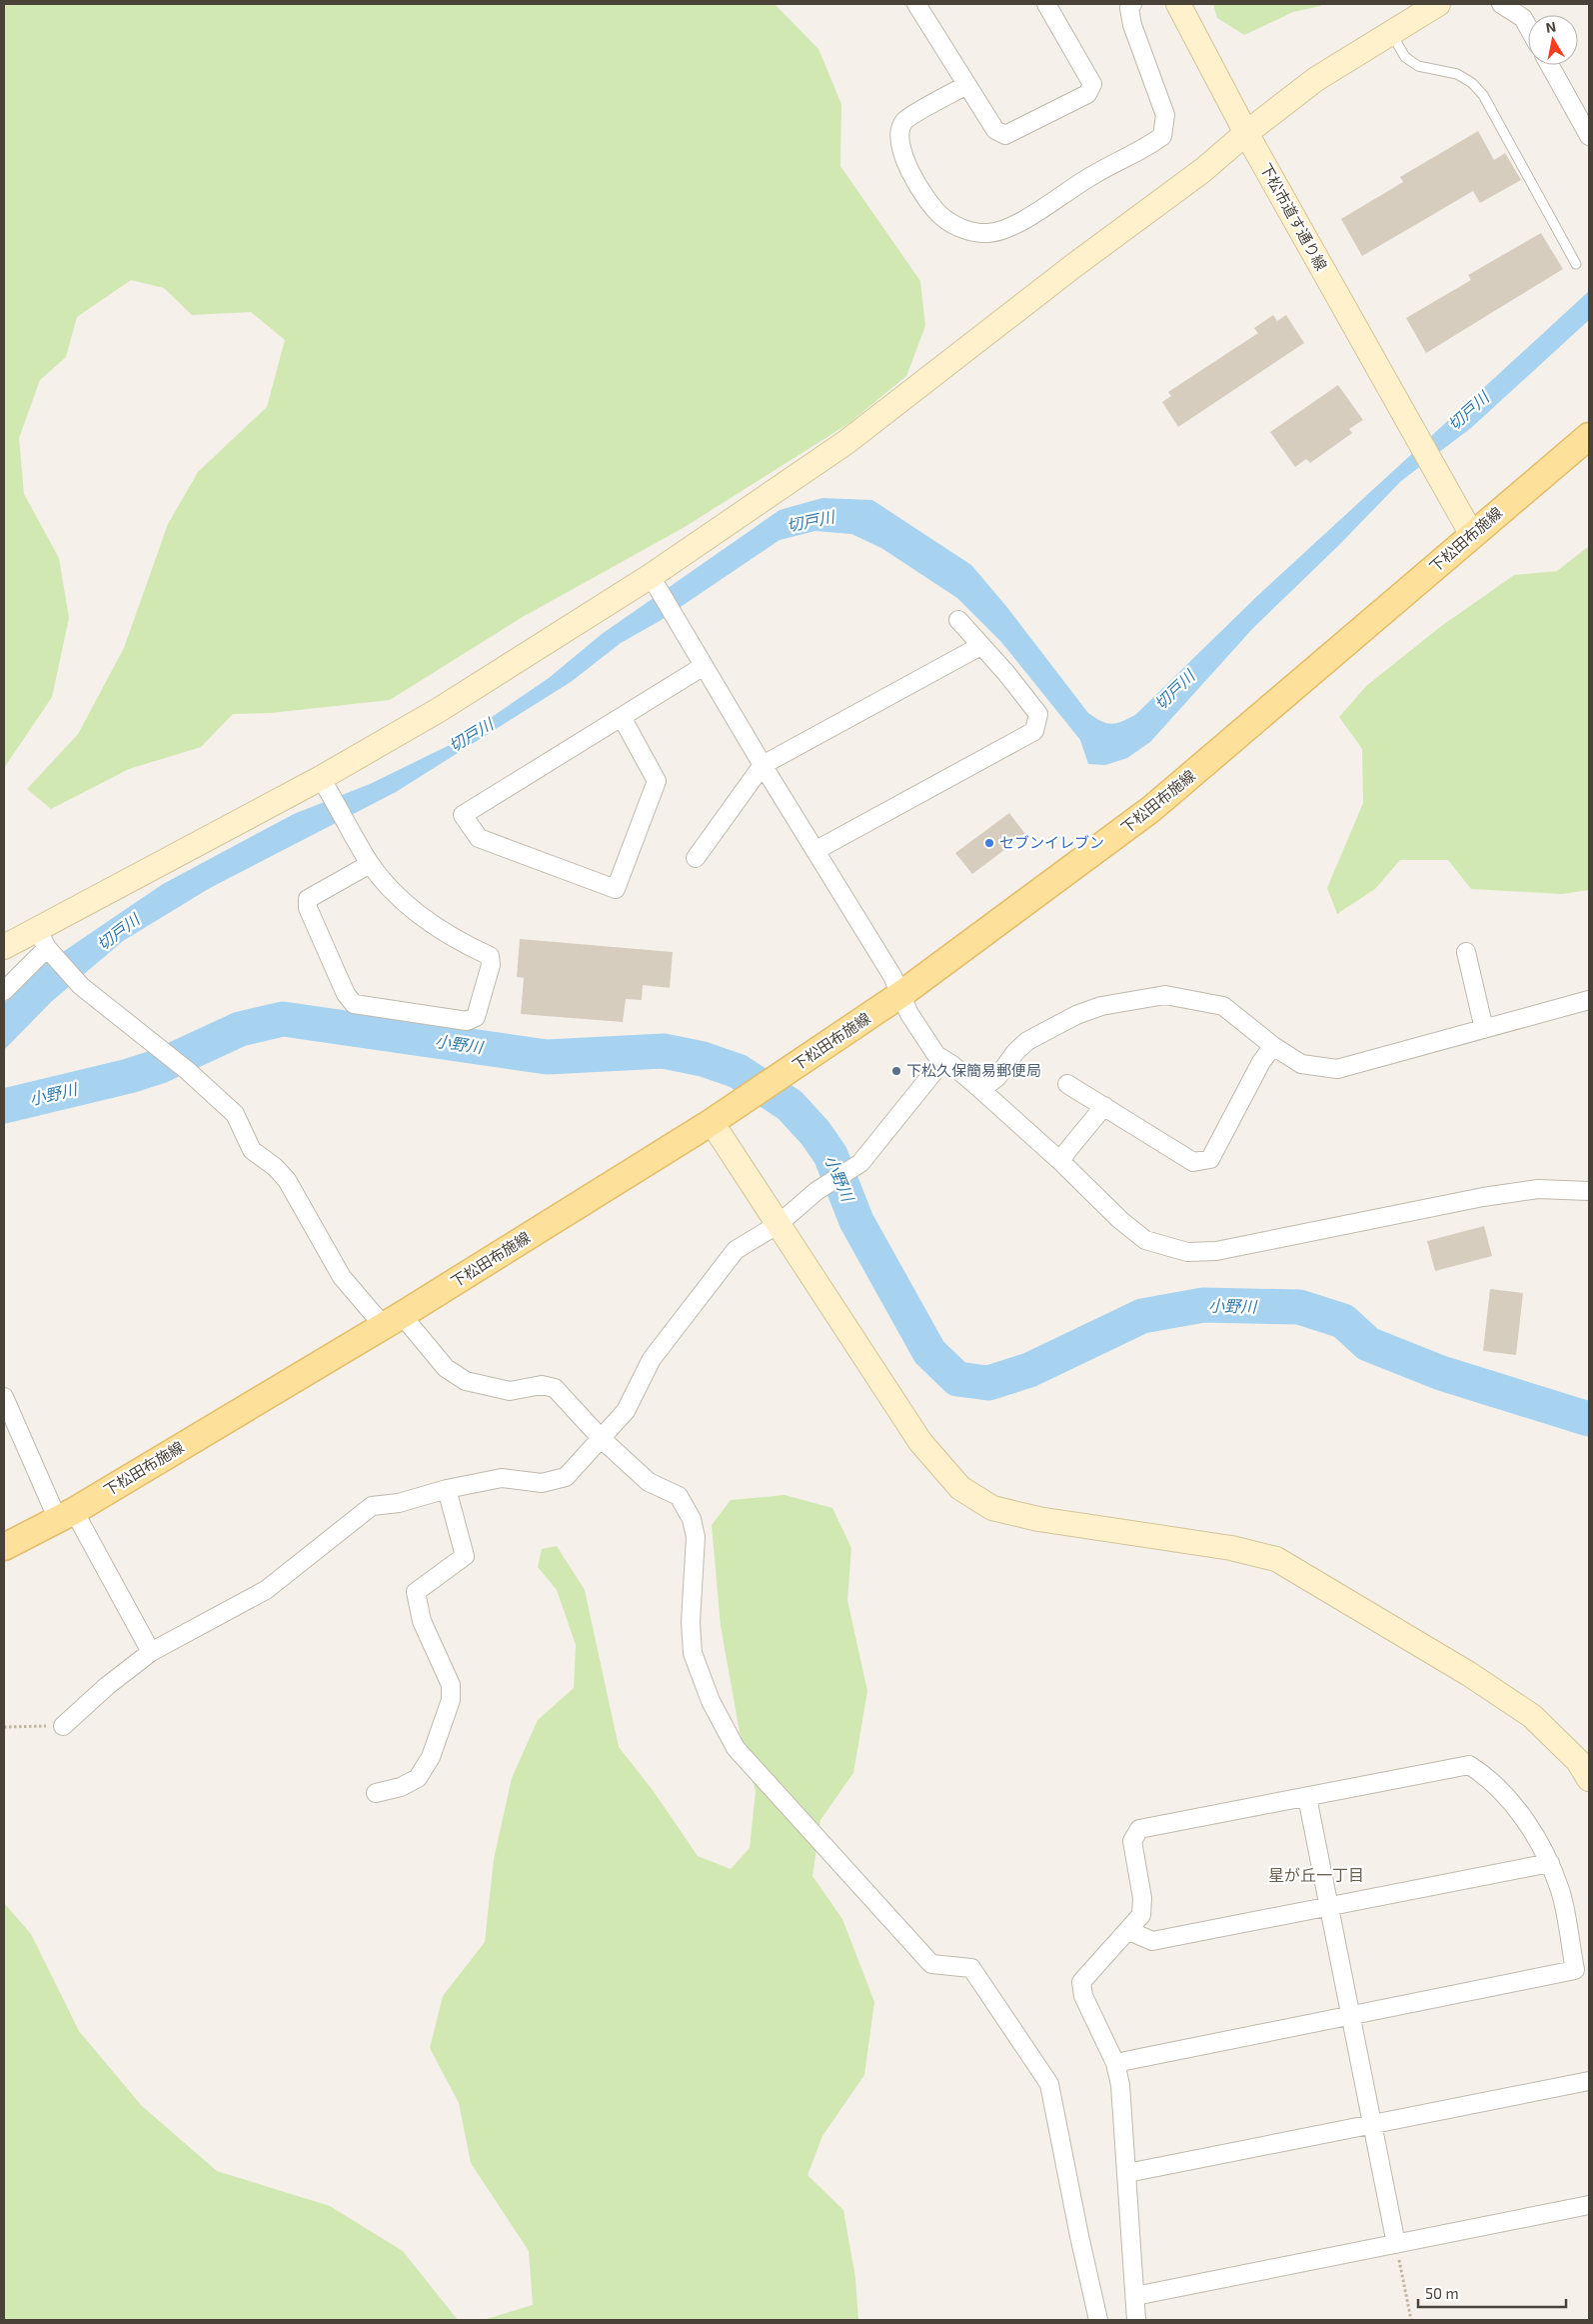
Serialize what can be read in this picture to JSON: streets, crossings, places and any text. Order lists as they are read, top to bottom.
{
  "streets": {
    "main road": ["下松田布施線"],
    "street": ["下松市道す通り線"]
  },
  "crossings": [
    ["下松市道す通り線", "下松田布施線"]
  ],
  "districts": ["星が丘一丁目"],
  "water": ["切戸川", "小野川"],
  "places": ["セブンイレブン", "下松久保簡易郵便局"],
  "scale_bar": "50 m",
  "north": "top"
}
